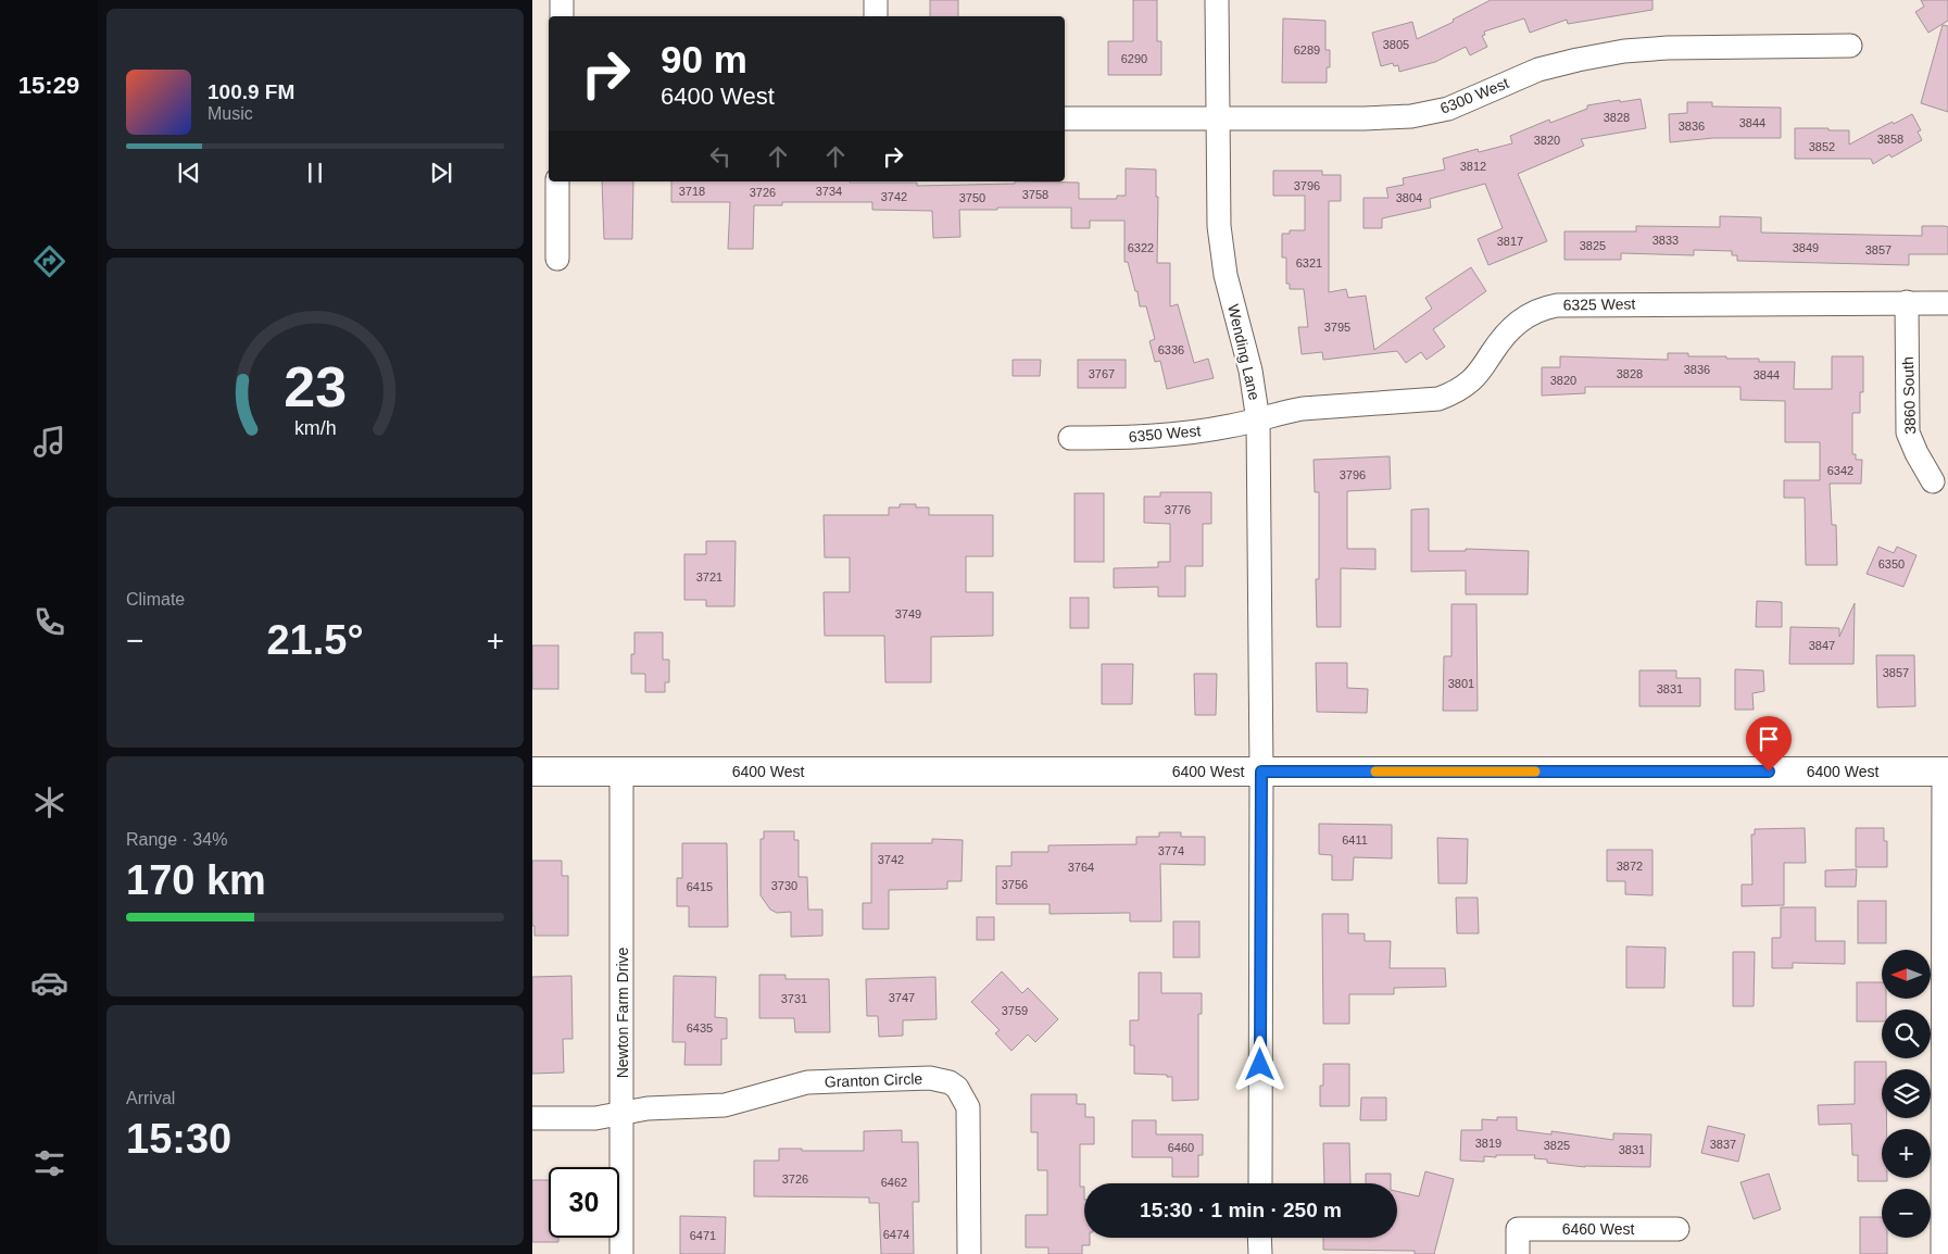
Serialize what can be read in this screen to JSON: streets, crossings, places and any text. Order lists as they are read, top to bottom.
{
  "streets": {
    "street": [
      "6300 West",
      "6325 West",
      "Wending Lane",
      "3860 South",
      "6350 West",
      "6400 West",
      "Newton Farm Drive",
      "Granton Circle",
      "6460 West"
    ]
  },
  "crossings": [
    ["6300 West", "Wending Lane"],
    ["6325 West", "Wending Lane"],
    ["6325 West", "3860 South"],
    ["6325 West", "6350 West"],
    ["Wending Lane", "6350 West"],
    ["Wending Lane", "6400 West"],
    ["6400 West", "Newton Farm Drive"],
    ["Newton Farm Drive", "Granton Circle"]
  ],
  "house_numbers": [
    "3805",
    "6289",
    "6290",
    "3828",
    "3844",
    "3836",
    "3858",
    "3820",
    "3852",
    "3812",
    "3796",
    "3718",
    "3734",
    "3726",
    "3758",
    "3742",
    "3750",
    "3804",
    "3833",
    "3817",
    "3825",
    "6322",
    "3849",
    "3857",
    "6321",
    "3795",
    "6336",
    "3836",
    "3767",
    "3828",
    "3844",
    "3820",
    "6342",
    "3796",
    "3776",
    "6350",
    "3721",
    "3749",
    "3847",
    "3857",
    "3801",
    "3831",
    "6411",
    "3774",
    "3742",
    "3872",
    "3764",
    "3756",
    "3730",
    "6415",
    "3747",
    "3731",
    "3759",
    "6435",
    "3819",
    "3837",
    "3825",
    "6460",
    "3831",
    "3726",
    "6462",
    "6474",
    "6471"
  ],
  "north": "left",
  "page": {
    "tabs": "15:29",
    "turn": ["90 m", "6400 West"],
    "song": ["100.9 FM", "Music"],
    "tile": [
      "Climate",
      ["Range · 34%", "170 km"],
      ["Arrival", "15:30"]
    ],
    "heat": ["−", "21.5°", "+"],
    "map_buttons": ["+", "−"],
    "limit": "30",
    "trip": "15:30 · 1 min · 250 m",
    "gauge": ["23", "km/h"]
  }
}
